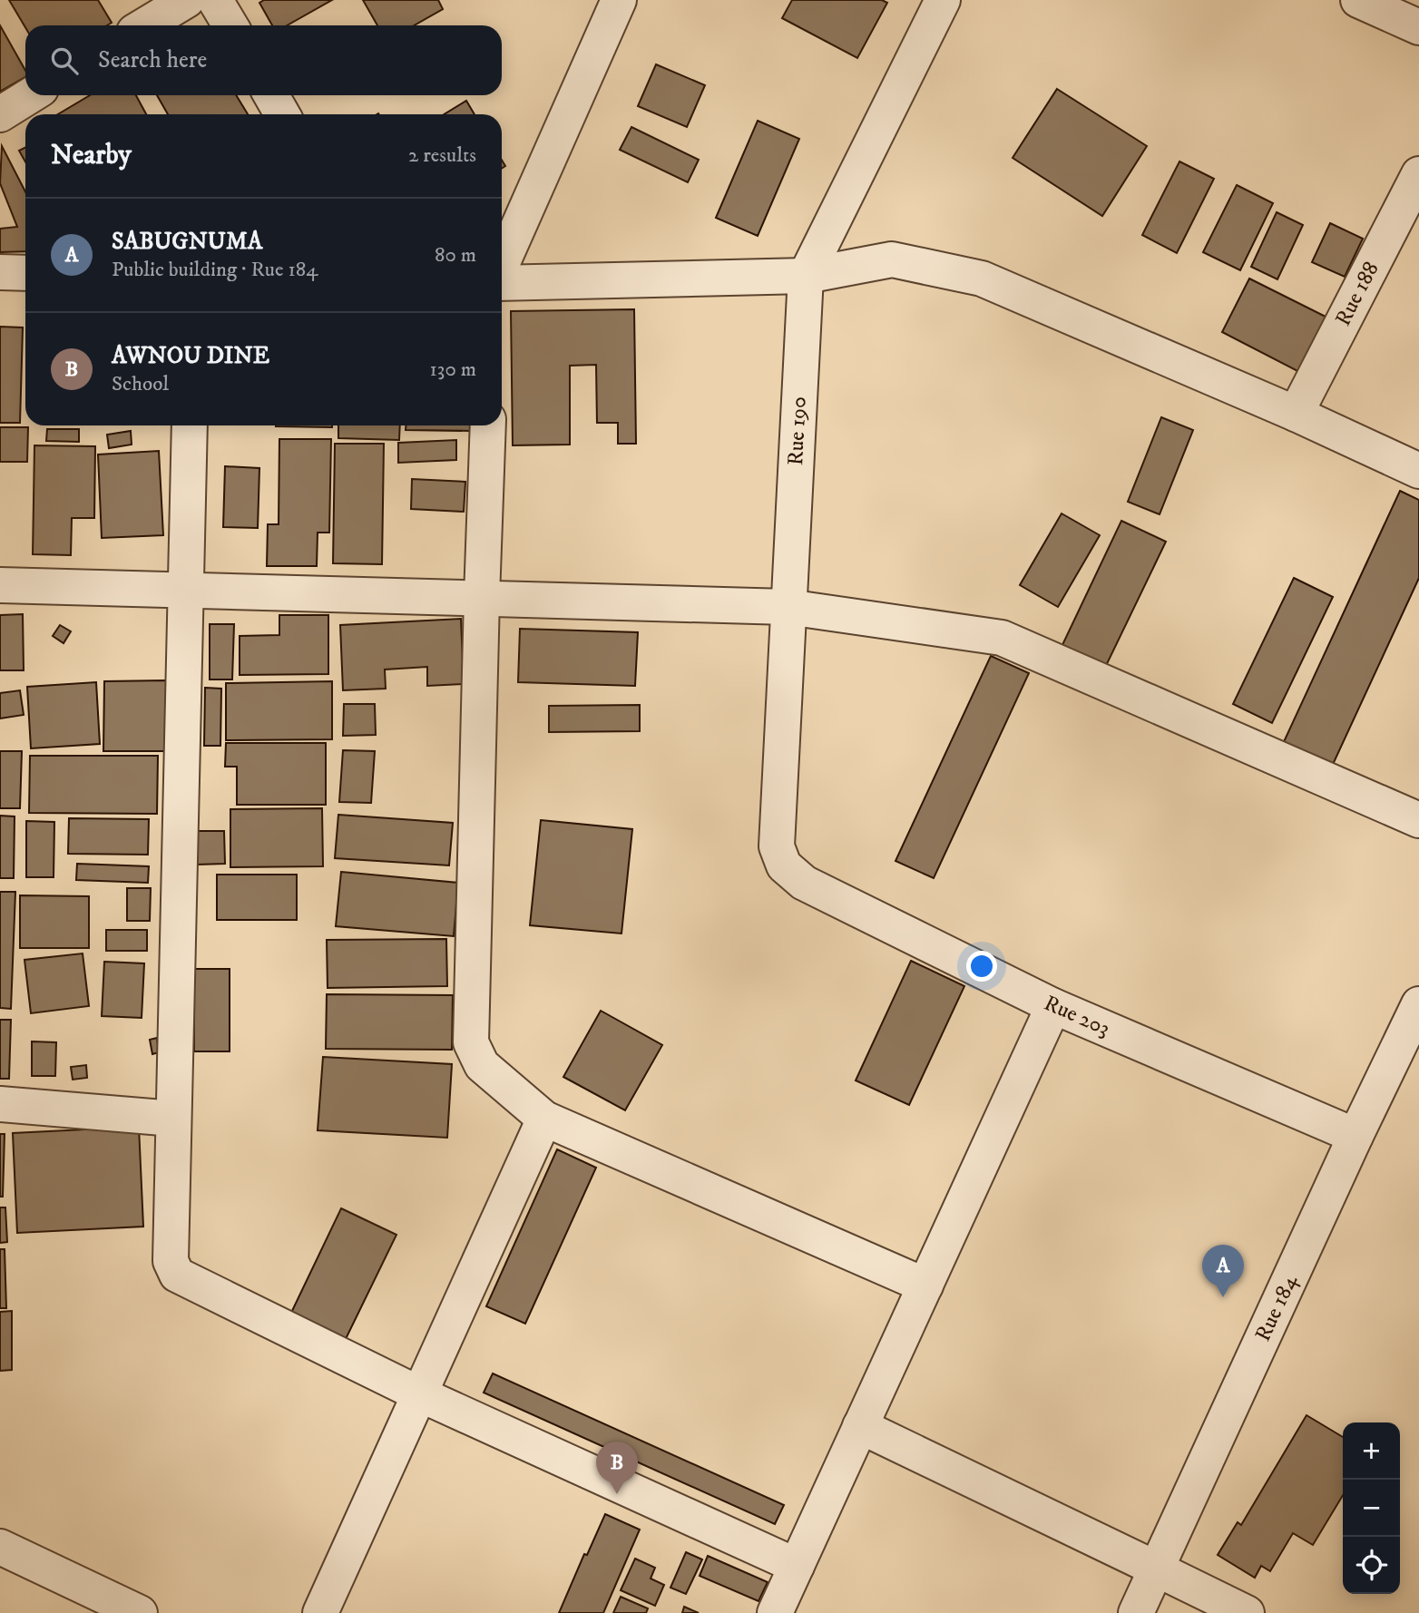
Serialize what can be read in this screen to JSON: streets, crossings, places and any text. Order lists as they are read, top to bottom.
{
  "streets": {
    "street": [
      "Rue 188",
      "Rue 190",
      "Rue 203",
      "Rue 184"
    ]
  },
  "crossings": [
    ["Rue 190", "Rue 203"],
    ["Rue 203", "Rue 184"]
  ],
  "page": {
    "search": "Search here",
    "heading": ["Nearby", "2 results"],
    "list": [
      {
        "mark": "A",
        "name": "SABUGNUMA",
        "note": "Public building · Rue 184",
        "value": "80 m"
      },
      {
        "mark": "B",
        "name": "AWNOU DINE",
        "note": "School",
        "value": "130 m"
      }
    ],
    "pins": ["A", "B"],
    "map_buttons": ["+", "−"]
  }
}
